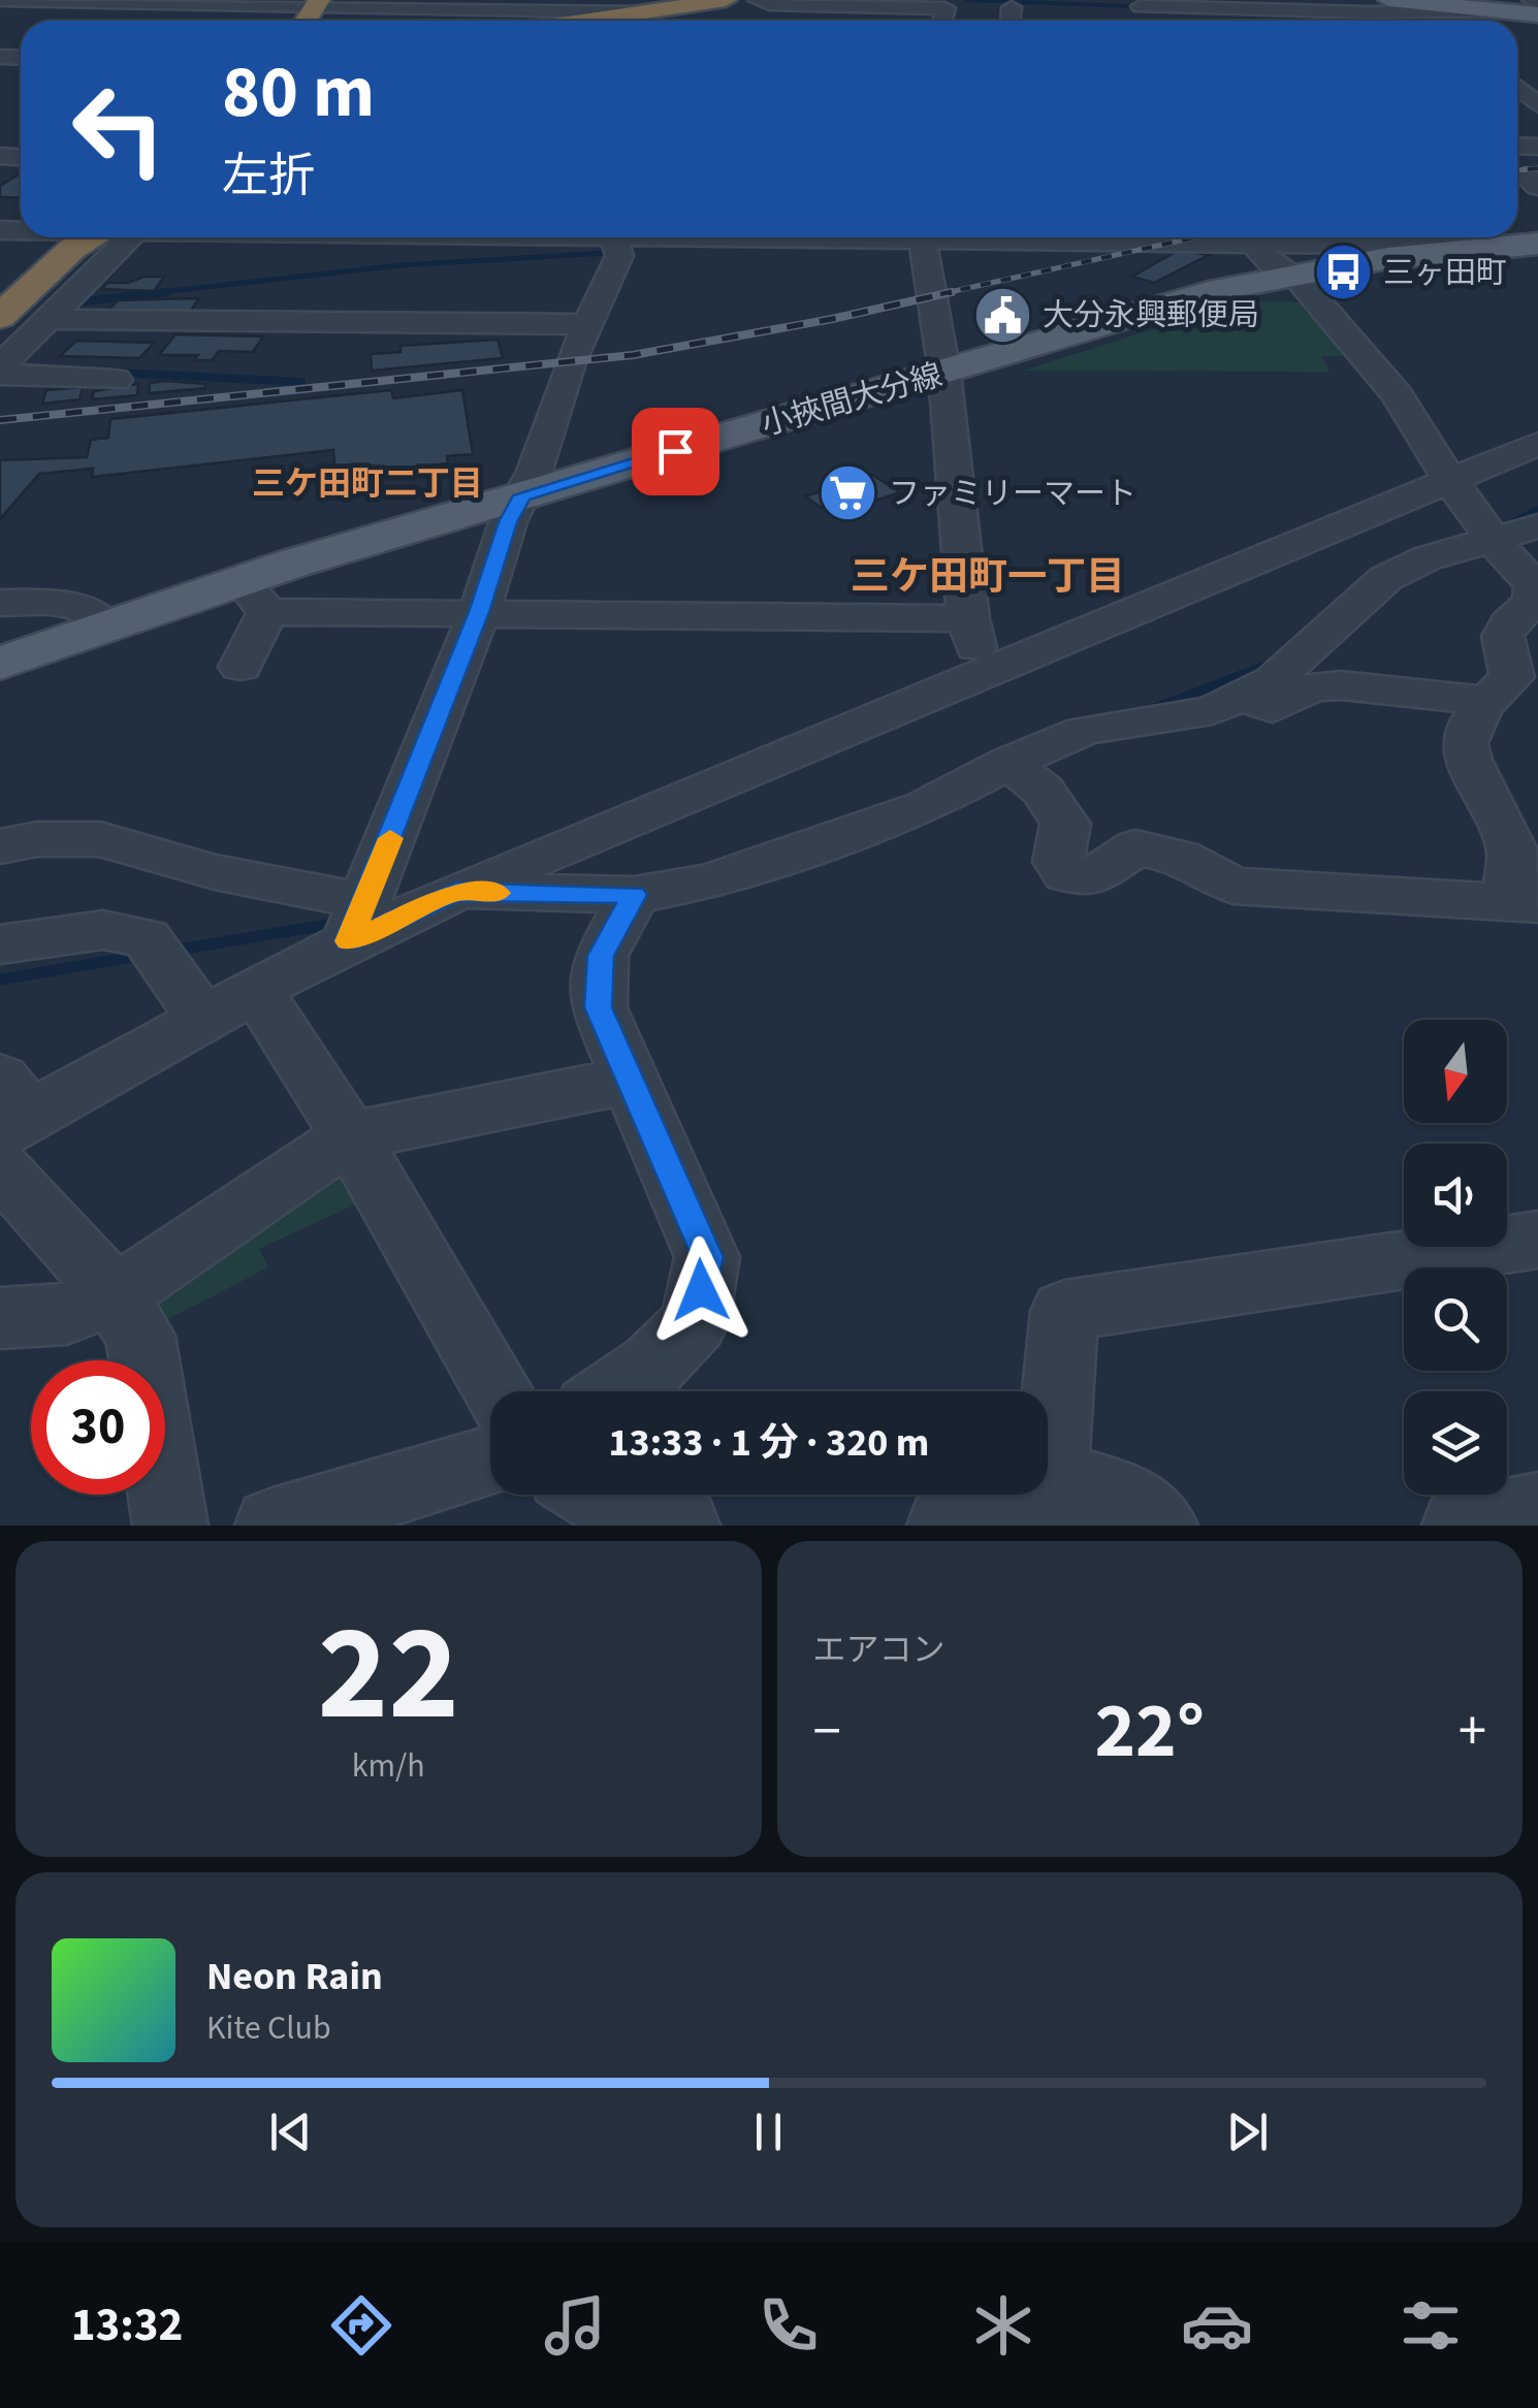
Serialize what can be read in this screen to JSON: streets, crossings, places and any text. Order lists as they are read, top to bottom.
{
  "streets": {
    "main road": ["小挾間大分線"]
  },
  "districts": ["三ケ田町二丁目", "三ケ田町一丁目"],
  "places": {
    "bus stop": ["三ヶ田町"],
    "public building": ["大分永興郵便局"],
    "supermarket": ["ファミリーマート"]
  },
  "north": "bottom",
  "page": {
    "turn": ["80 m", "左折"],
    "limit": "30",
    "trip": "13:33 · 1 分 · 320 m",
    "tile": [
      ["22", "km/h"],
      "エアコン"
    ],
    "heat": ["−", "22°", "+"],
    "song": ["Neon Rain", "Kite Club"],
    "tabs": "13:32"
  }
}
